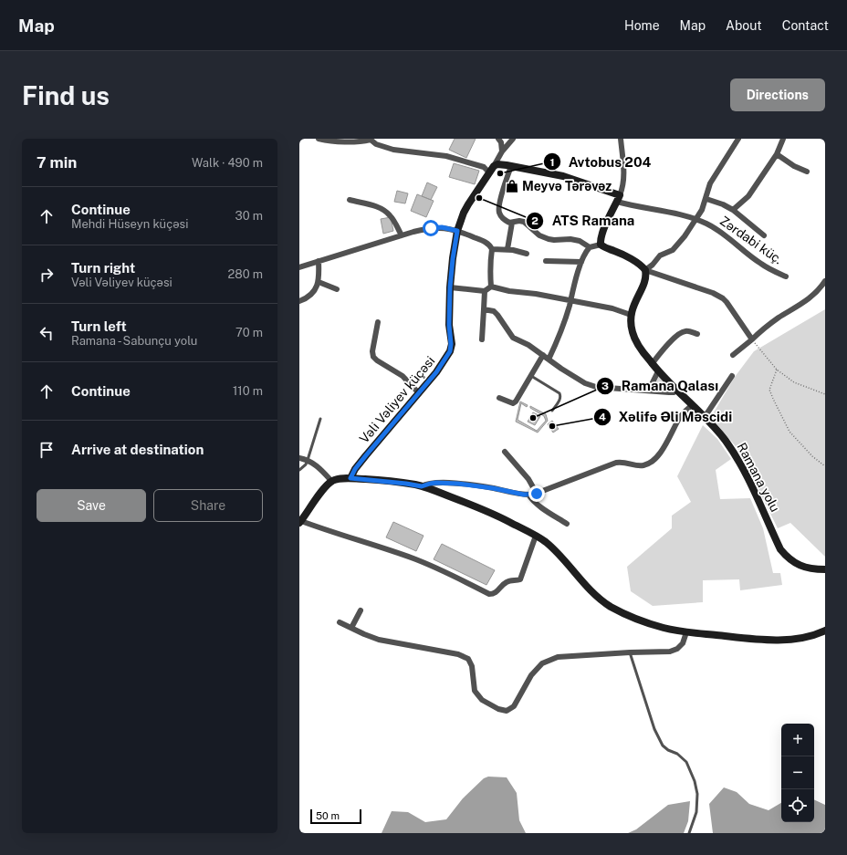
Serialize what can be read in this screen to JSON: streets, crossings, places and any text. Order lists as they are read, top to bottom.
{
  "streets": {
    "street": ["Zərdabi küç.", "Vəli Vəliyev küçəsi", "Ramana yolu"]
  },
  "crossings": [
    ["Zərdabi küç.", "Vəli Vəliyev küçəsi"]
  ],
  "places": {
    "other": [
      "Avtobus 204",
      "ATS Ramana",
      "Ramana Qalası",
      "Xəlifə Əli Məscidi"
    ],
    "shop": ["Meyvə Tərəvəz"]
  },
  "scale_bar": "50 m",
  "page": {
    "header": "Map",
    "nav": [
      "Home",
      "Map",
      "About",
      "Contact"
    ],
    "buttons": [
      "Directions",
      ["Save", "Share"]
    ],
    "title": "Find us",
    "heading": ["7 min", "Walk · 490 m"],
    "list": [
      ["Continue", "Mehdi Hüseyn küçəsi", "30 m"],
      ["Turn right", "Vəli Vəliyev küçəsi", "280 m"],
      ["Turn left", "Ramana - Sabunçu yolu", "70 m"],
      ["Continue", "110 m"],
      "Arrive at destination"
    ],
    "map_buttons": ["+", "−"],
    "scale": "50 m"
  }
}
